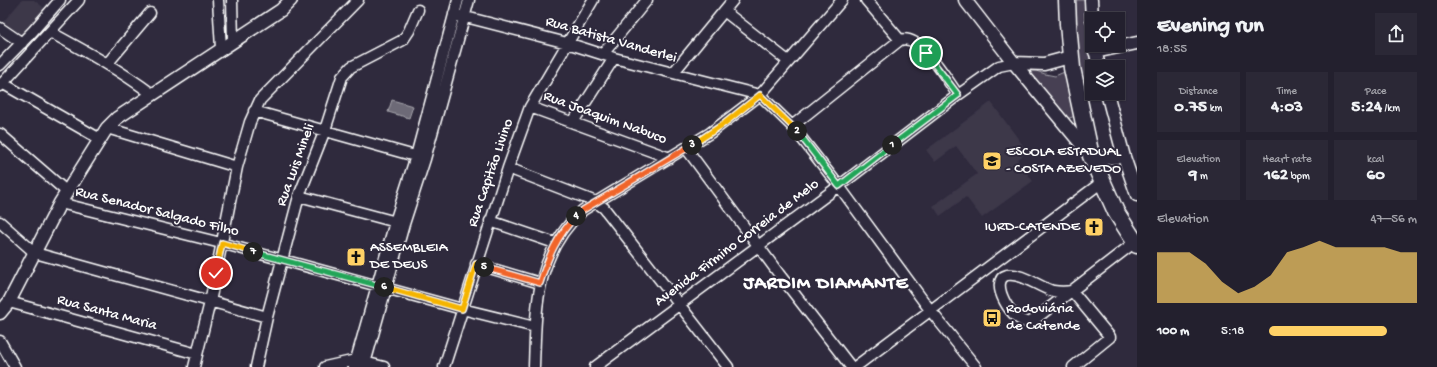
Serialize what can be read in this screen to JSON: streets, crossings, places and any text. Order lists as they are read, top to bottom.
{
  "streets": {
    "street": [
      "Rua Batista Vanderlei",
      "Rua Joaquim Nabuco",
      "Rua Luis Mineli",
      "Rua Capitão Livino",
      "Rua Senador Salgado Filho",
      "Avenida Firmino Correia de Melo",
      "Rua Santa Maria"
    ]
  },
  "crossings": [
    ["Rua Batista Vanderlei", "Rua Capitão Livino"],
    ["Rua Joaquim Nabuco", "Rua Capitão Livino"],
    ["Rua Luis Mineli", "Rua Senador Salgado Filho"],
    ["Rua Capitão Livino", "Rua Senador Salgado Filho"]
  ],
  "districts": ["JARDIM DIAMANTE"],
  "places": {
    "school or university": ["ESCOLA ESTADUAL - COSTA AZEVEDO"],
    "church": ["IURD-CATENDE", "ASSEMBLEIA DE DEUS"],
    "bus stop": ["Rodoviária de Catende"]
  },
  "page": {
    "heading": ["Evening run", "18:55"],
    "stats": [
      ["Distance", "0.75 km"],
      ["Time", "4:03"],
      ["Pace", "5:24 /km"],
      ["Elevation", "9 m"],
      ["Heart rate", "162 bpm"],
      ["kcal", "60"]
    ],
    "pins": [
      "2",
      "1",
      "3",
      "4",
      "7",
      "5",
      "6"
    ],
    "chart": ["Elevation", "47–56 m"],
    "list": [
      {
        "name": "100 m",
        "note": "5:18"
      }
    ]
  }
}
